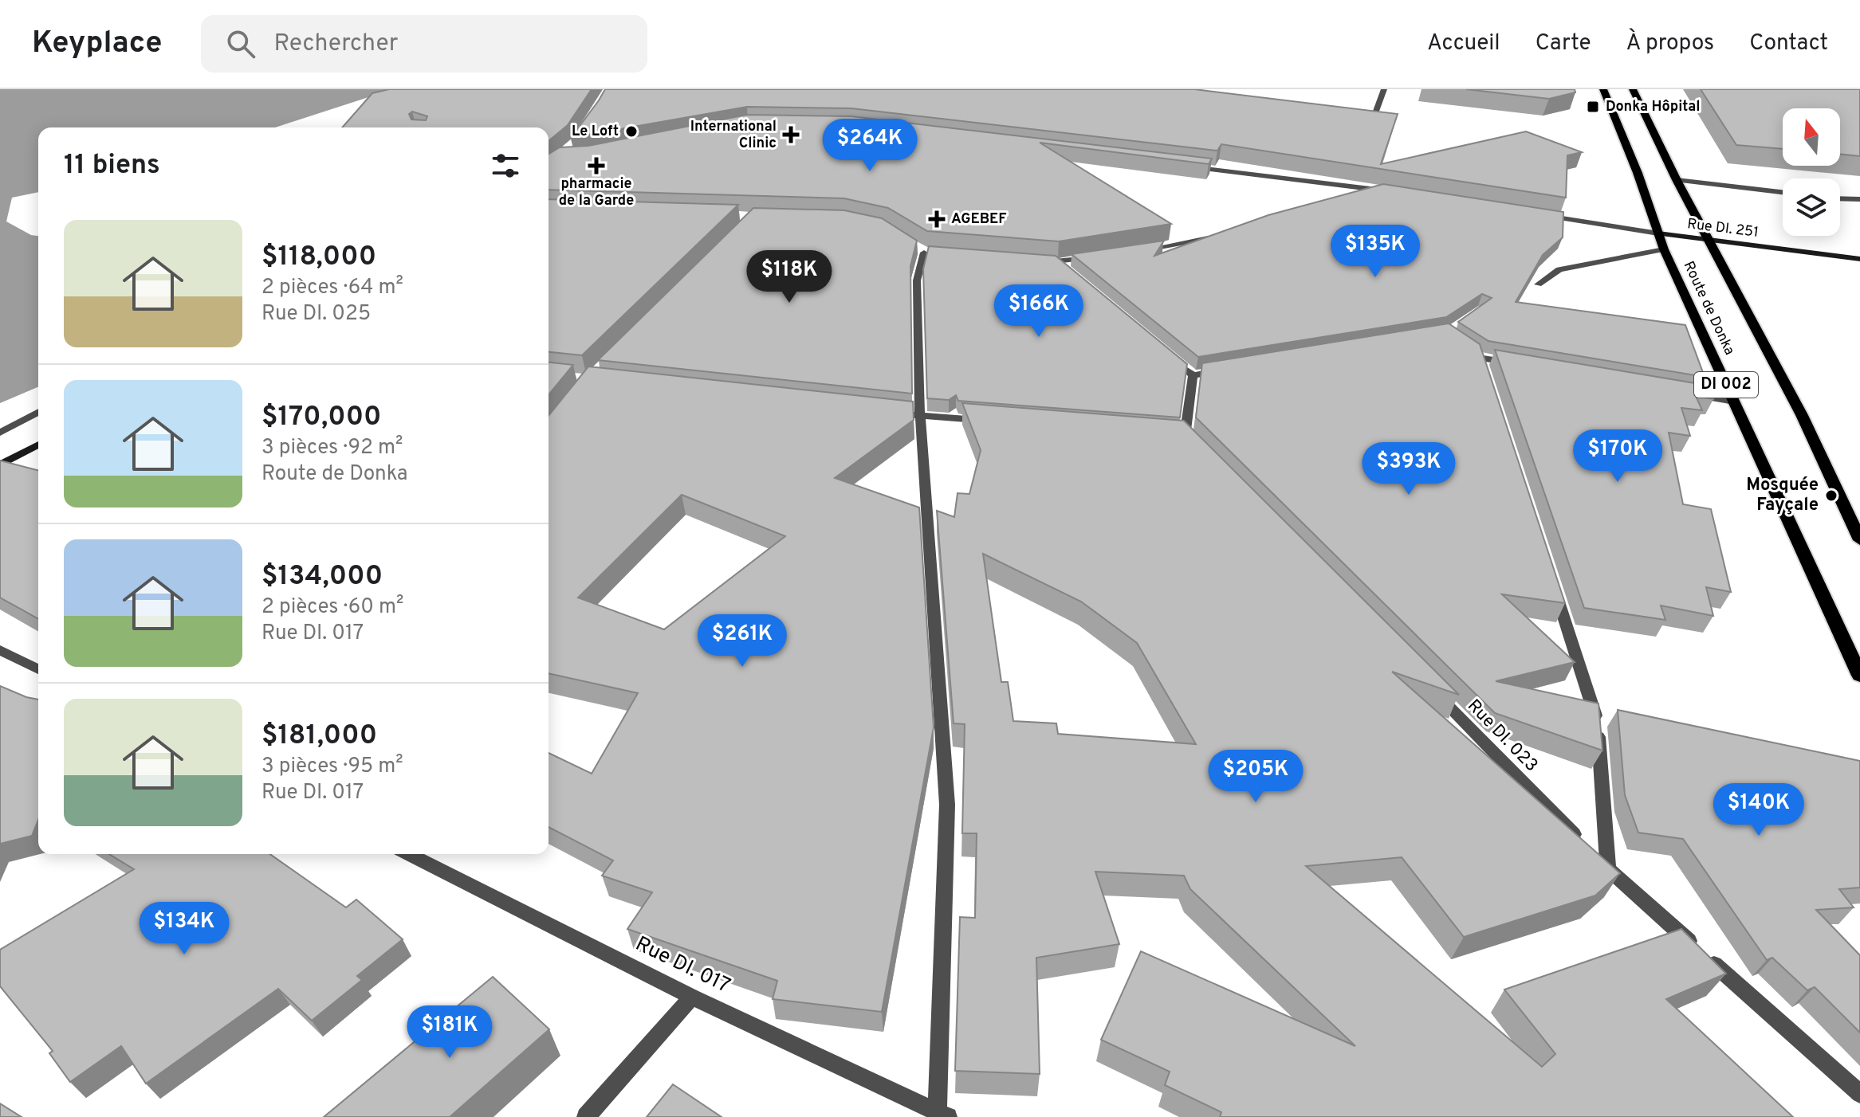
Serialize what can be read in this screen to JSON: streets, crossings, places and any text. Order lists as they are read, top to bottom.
{
  "streets": {
    "main road": ["Rue DI. 251", "Route de Donka", "DI 002"],
    "street": ["Rue DI. 023", "Rue DI. 017"]
  },
  "crossings": [
    ["Rue DI. 251", "Route de Donka"]
  ],
  "places": {
    "transit": ["Donka Hôpital"],
    "other": ["Le Loft", "Mosquée Fayçale"],
    "health": ["International Clinic", "pharmacie de la Garde", "AGEBEF"]
  },
  "north": "top",
  "page": {
    "header": "Keyplace",
    "search": "Rechercher",
    "nav": [
      "Accueil",
      "Carte",
      "À propos",
      "Contact"
    ],
    "price": [
      "$264K",
      "$135K",
      "$118K",
      "$166K",
      "$170K",
      "$393K",
      "$261K",
      "$205K",
      "$140K",
      "$134K",
      "$181K"
    ],
    "heading": "11 biens",
    "list": [
      {
        "name": "$118,000",
        "note": "2 pièces · 64 m² · Rue DI. 025"
      },
      {
        "name": "$170,000",
        "note": "3 pièces · 92 m² · Route de Donka"
      },
      {
        "name": "$134,000",
        "note": "2 pièces · 60 m² · Rue DI. 017"
      },
      {
        "name": "$181,000",
        "note": "3 pièces · 95 m² · Rue DI. 017"
      }
    ]
  }
}
